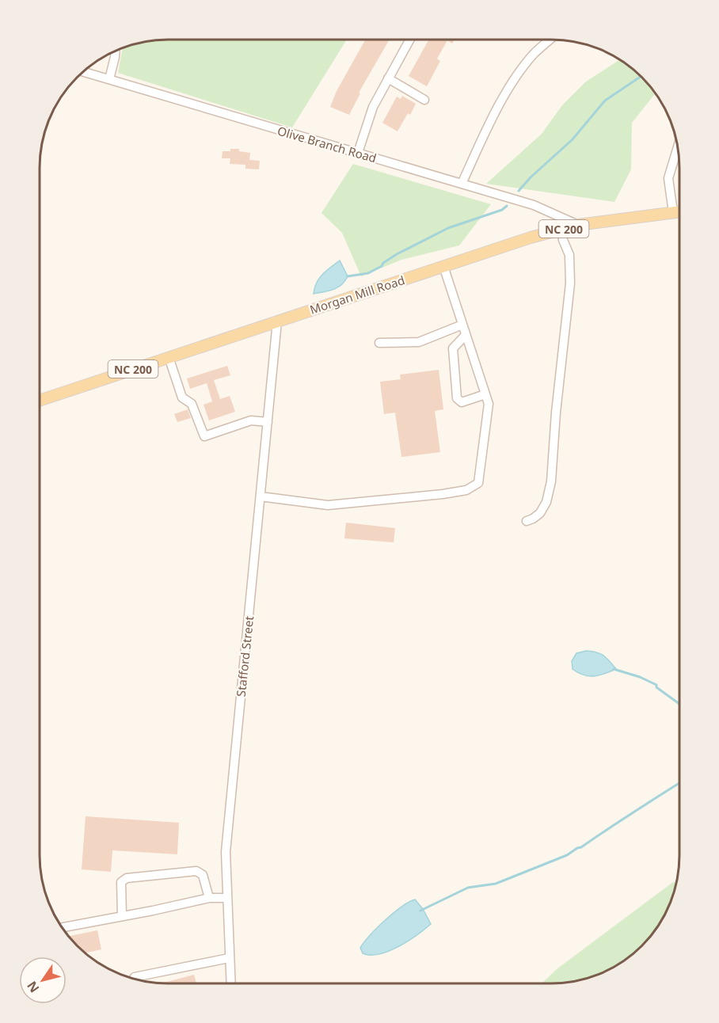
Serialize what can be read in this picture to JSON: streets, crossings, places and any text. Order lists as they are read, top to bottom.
{
  "streets": {
    "main road": ["NC 200", "Morgan Mill Road"],
    "street": ["Olive Branch Road", "Stafford Street"]
  },
  "crossings": [
    ["Olive Branch Road", "Morgan Mill Road"],
    ["Morgan Mill Road", "Stafford Street"]
  ],
  "north": "bottom left"
}
